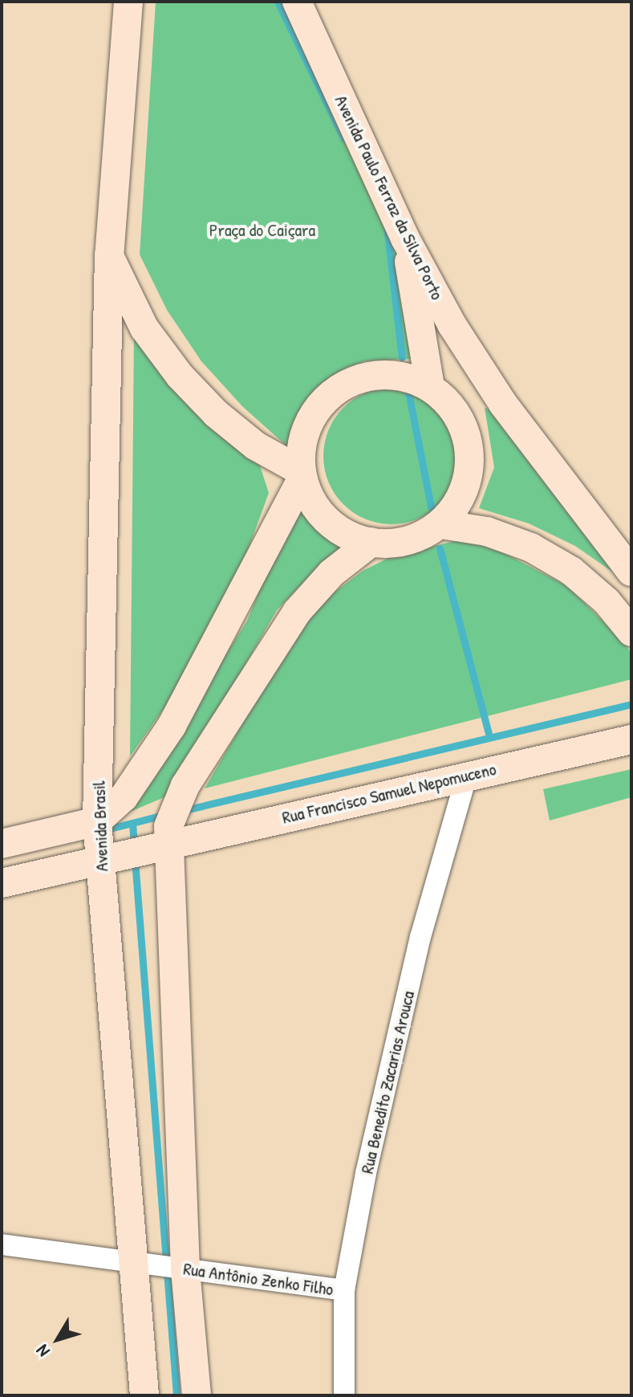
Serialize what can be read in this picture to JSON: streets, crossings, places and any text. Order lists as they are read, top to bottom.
{
  "streets": {
    "main road": ["Avenida Paulo Ferraz da Silva Porto", "Rua Francisco Samuel Nepomuceno", "Avenida Brasil"],
    "street": ["Rua Benedito Zacarias Arouca", "Rua Antônio Zenko Filho"]
  },
  "crossings": [
    ["Rua Francisco Samuel Nepomuceno", "Avenida Brasil"],
    ["Rua Francisco Samuel Nepomuceno", "Rua Benedito Zacarias Arouca"],
    ["Avenida Brasil", "Rua Antônio Zenko Filho"],
    ["Rua Benedito Zacarias Arouca", "Rua Antônio Zenko Filho"]
  ],
  "parks": ["Praça do Caiçara"],
  "north": "bottom left"
}
